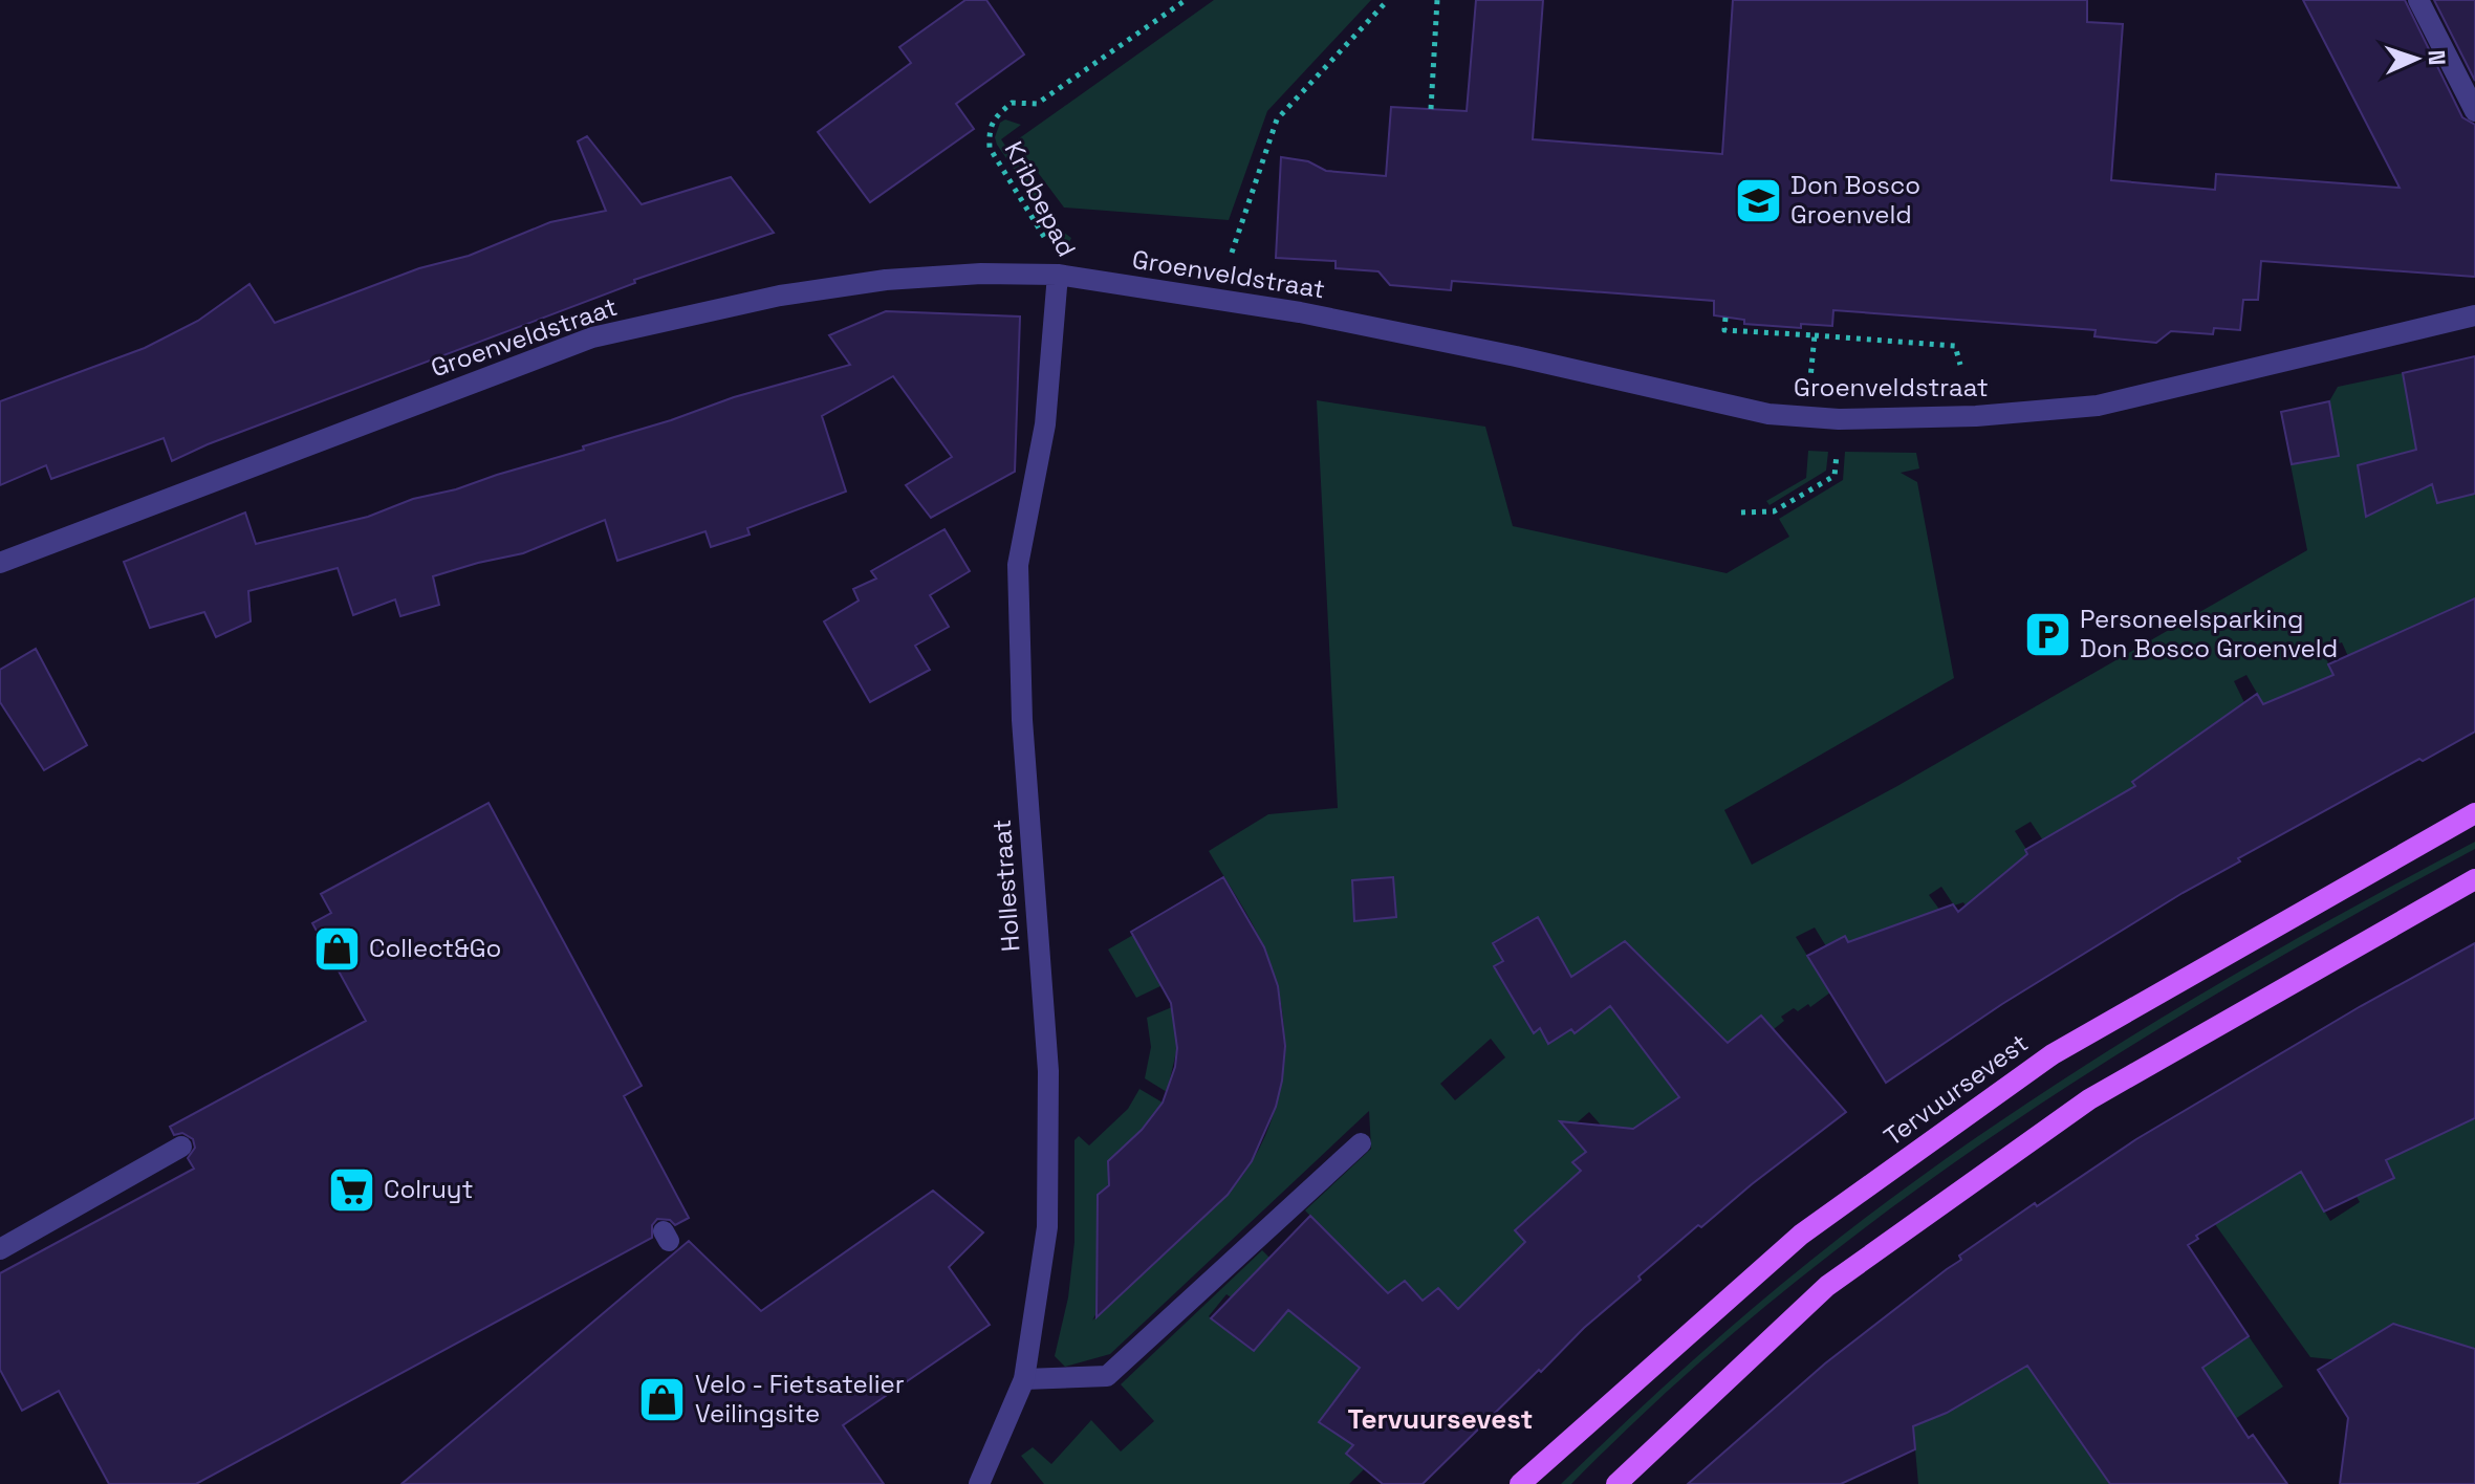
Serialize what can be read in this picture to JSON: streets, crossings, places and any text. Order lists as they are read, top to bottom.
{
  "streets": {
    "main road": ["Tervuursevest"],
    "street": ["Groenveldstraat", "Hollestraat"],
    "path": ["Kribbepad"]
  },
  "crossings": [
    ["Kribbepad", "Groenveldstraat"],
    ["Kribbepad", "Hollestraat"],
    ["Groenveldstraat", "Hollestraat"]
  ],
  "districts": ["Tervuursevest"],
  "places": {
    "school or university": ["Don Bosco Groenveld"],
    "parking": ["Personeelsparking Don Bosco Groenveld"],
    "shop": ["Collect&Go", "Velo - Fietsatelier Veilingsite"],
    "supermarket": ["Colruyt"]
  },
  "north": "right"
}
